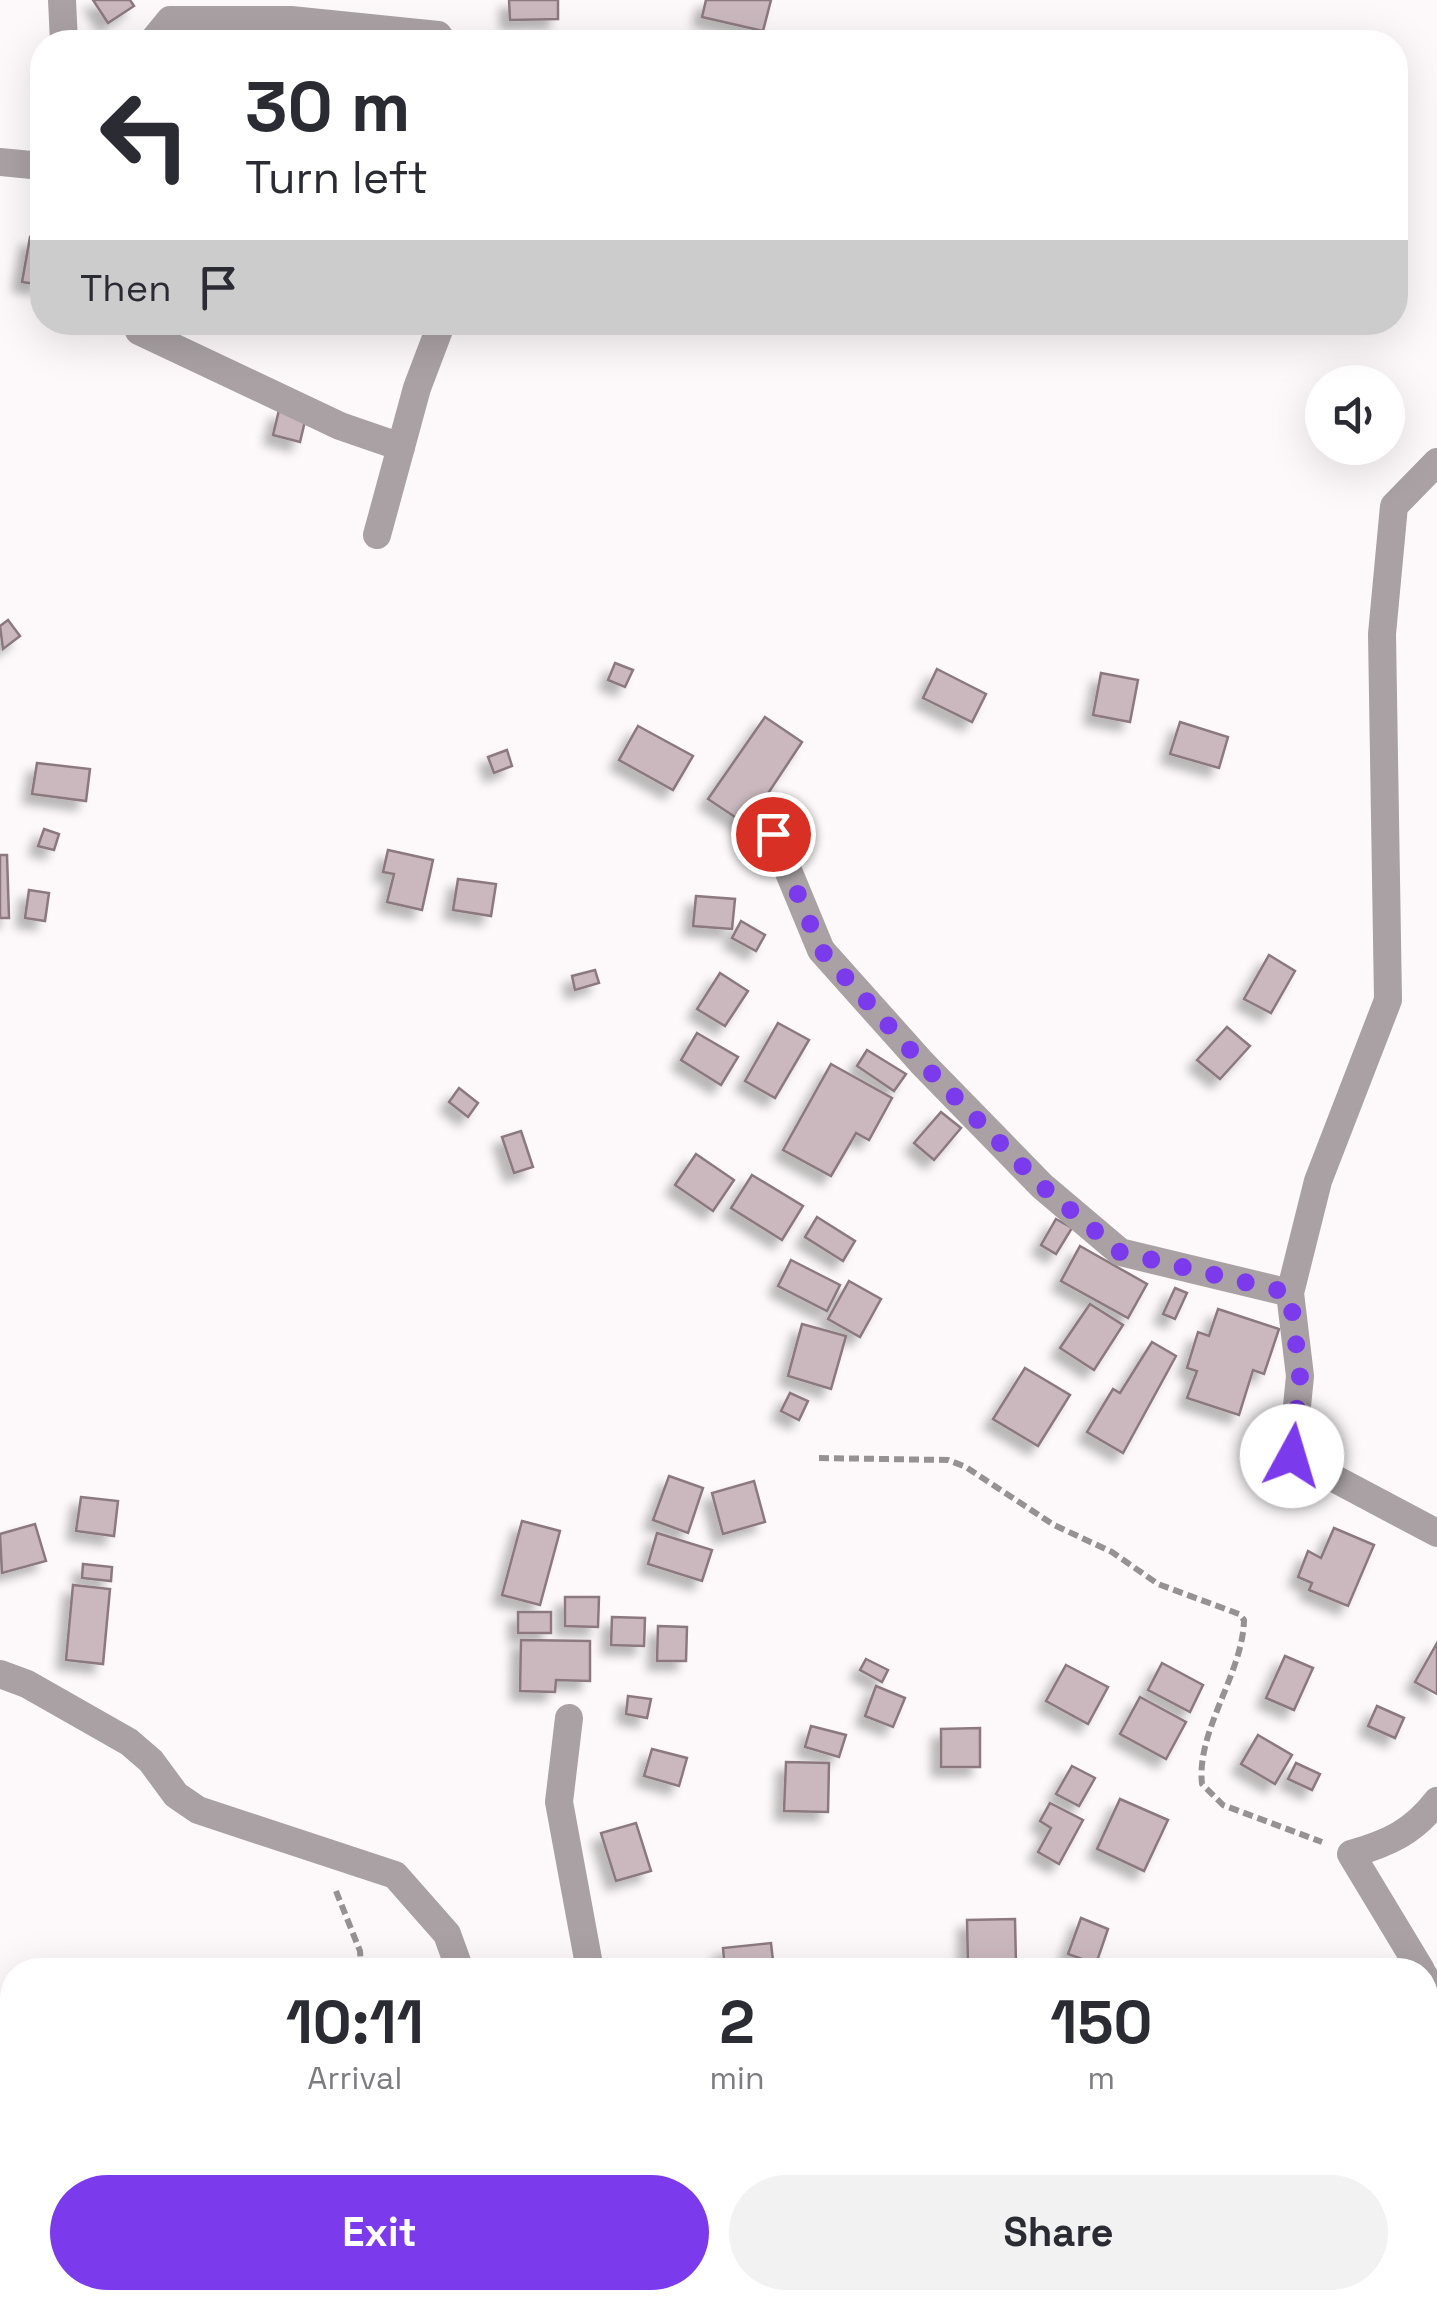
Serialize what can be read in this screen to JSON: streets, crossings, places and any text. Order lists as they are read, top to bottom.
{
  "page": {
    "turn": ["30 m", "Turn left"],
    "then": "Then",
    "eta": [
      "10:11",
      "Arrival",
      "2",
      "min",
      "150",
      "m"
    ],
    "buttons": ["Exit", "Share"]
  }
}
